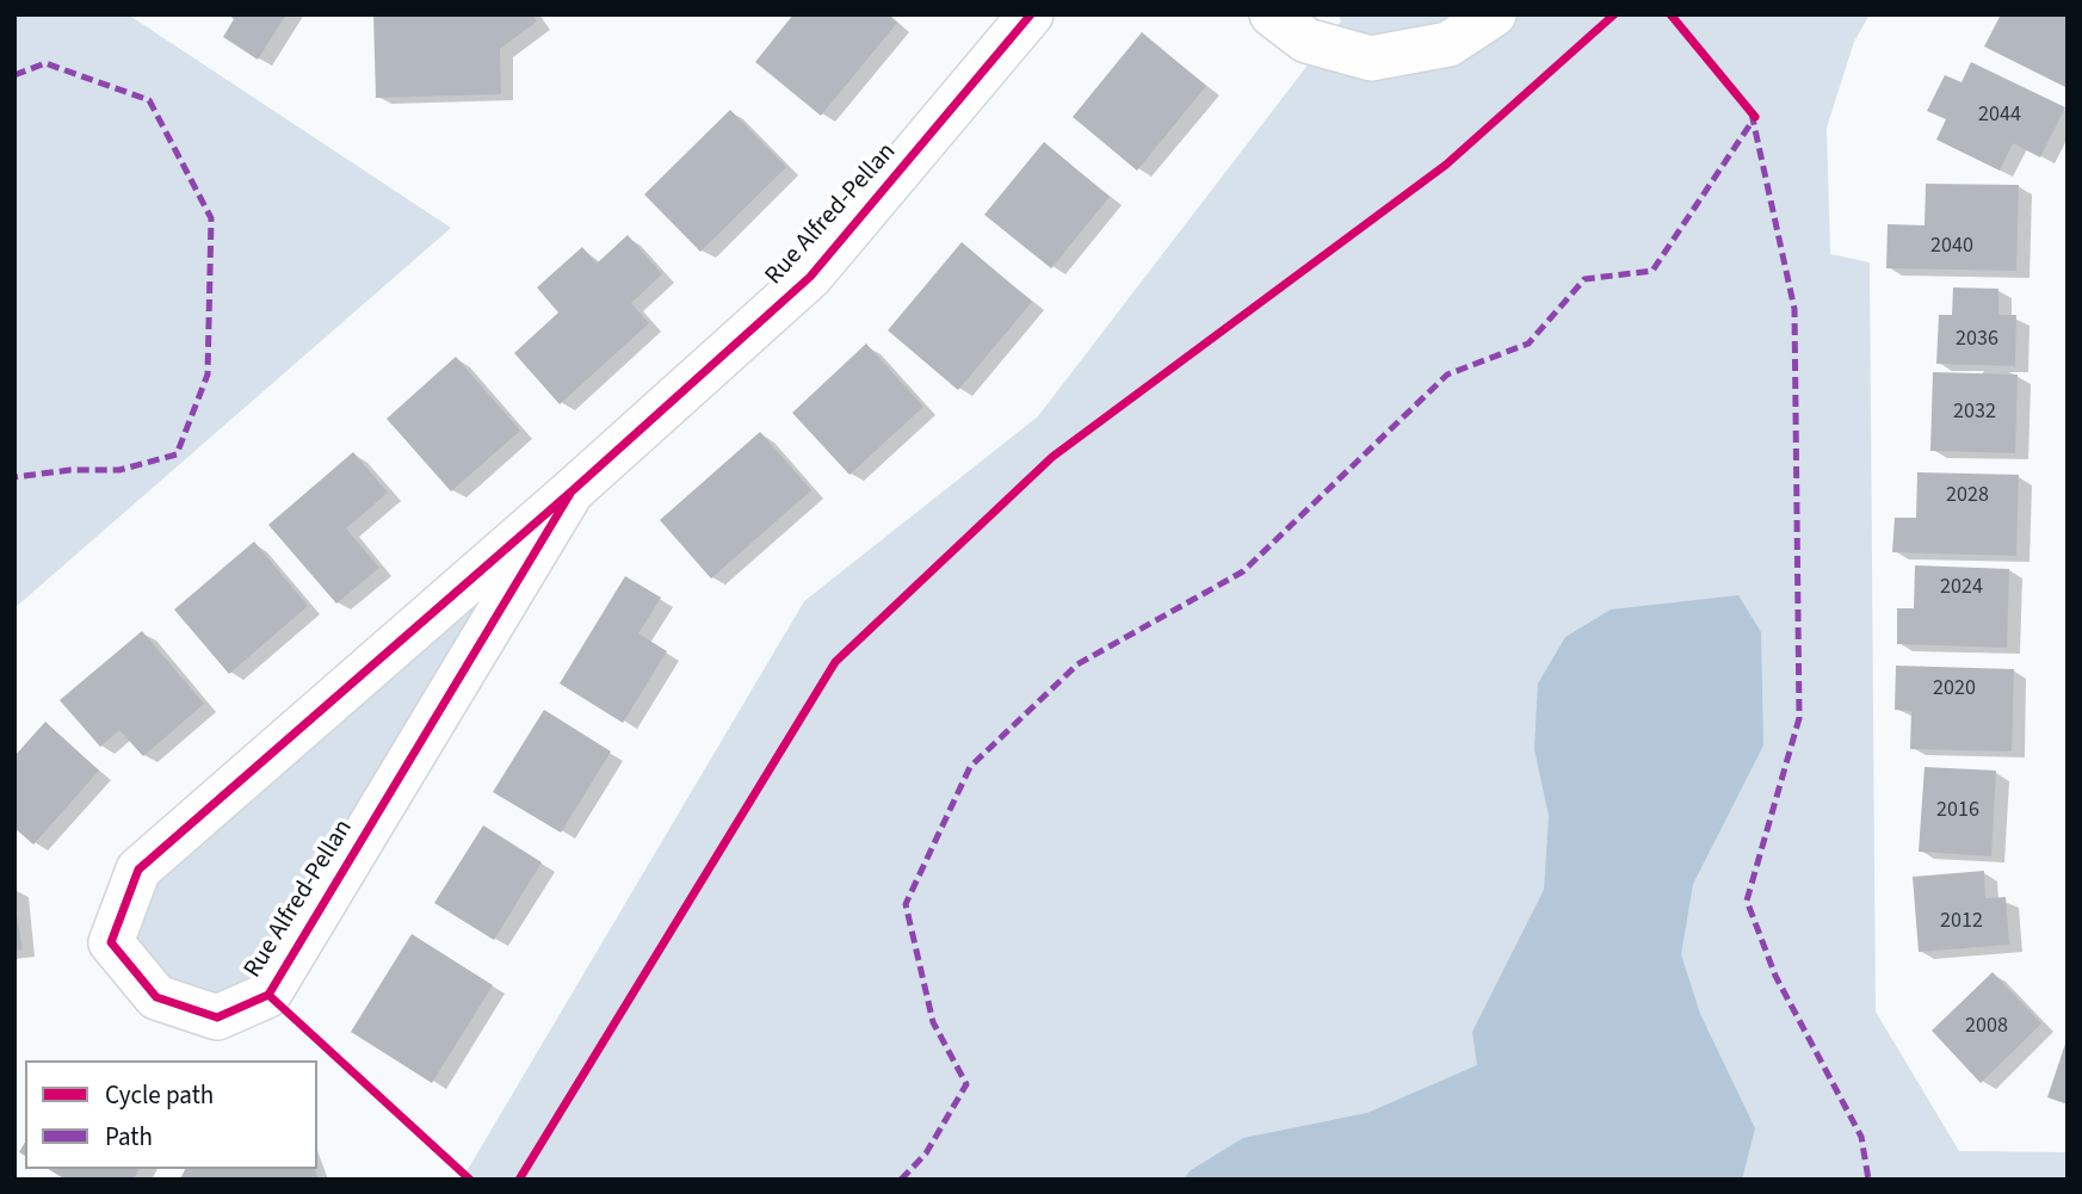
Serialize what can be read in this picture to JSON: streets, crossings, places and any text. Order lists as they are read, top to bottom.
{
  "streets": {
    "street": ["Rue Alfred-Pellan"]
  },
  "house_numbers": [
    "2044",
    "2040",
    "2036",
    "2032",
    "2028",
    "2024",
    "2020",
    "2016",
    "2012",
    "2008"
  ],
  "legend": ["Cycle path", "Path"]
}
